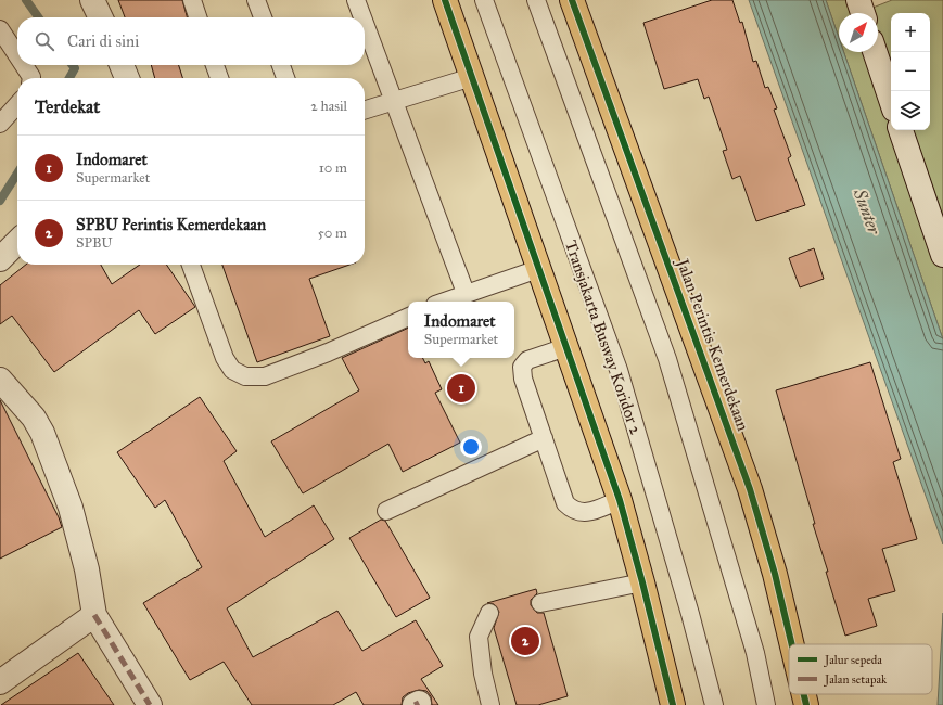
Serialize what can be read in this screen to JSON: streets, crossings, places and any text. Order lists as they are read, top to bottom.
{
  "streets": {
    "highway": ["Jalan Perintis Kemerdekaan"],
    "lane": ["Transjakarta Busway Koridor 2"]
  },
  "water": ["Sunter"],
  "legend": ["Jalur sepeda", "Jalan setapak"],
  "north": "top right",
  "page": {
    "map_buttons": ["+", "−"],
    "search": "Cari di sini",
    "heading": ["Terdekat", "2 hasil"],
    "list": [
      {
        "mark": "1",
        "name": "Indomaret",
        "note": "Supermarket",
        "value": "10 m"
      },
      {
        "mark": "2",
        "name": "SPBU Perintis Kemerdekaan",
        "note": "SPBU",
        "value": "50 m"
      }
    ],
    "popup": ["Indomaret", "Supermarket"],
    "pins": ["1", "2"]
  }
}
